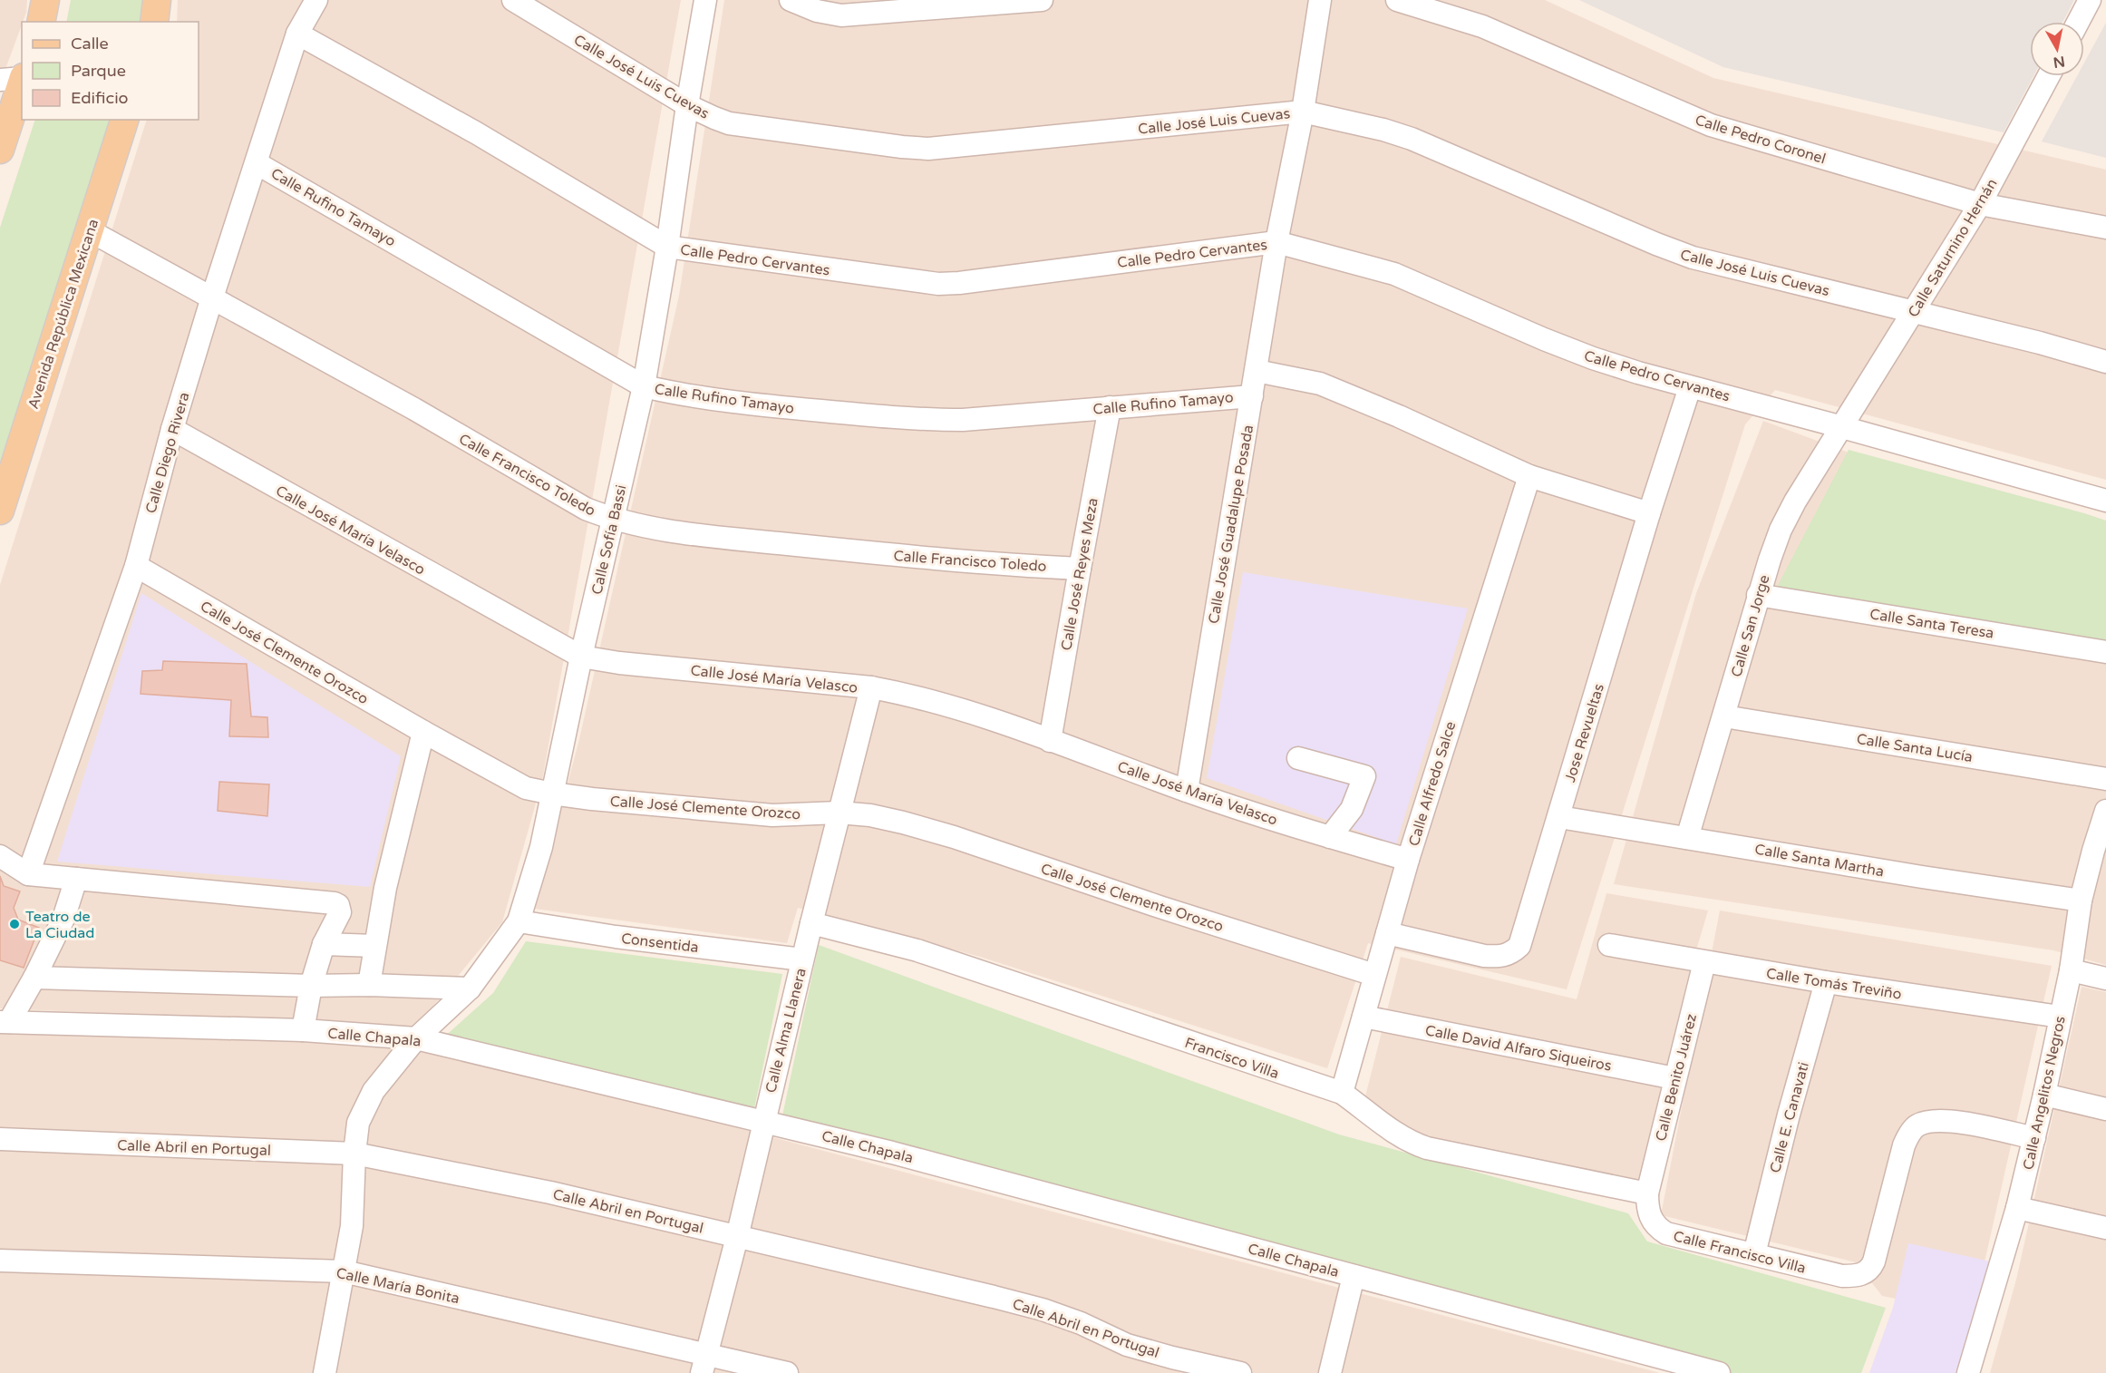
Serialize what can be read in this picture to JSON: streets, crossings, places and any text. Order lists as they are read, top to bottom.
{
  "streets": {
    "main road": ["Avenida República Mexicana"],
    "street": [
      "Calle José Luis Cuevas",
      "Calle Pedro Coronel",
      "Calle Rufino Tamayo",
      "Calle Saturnino Hernán",
      "Calle Pedro Cervantes",
      "Calle Diego Rivera",
      "Calle Francisco Toledo",
      "Calle José Guadalupe Posada",
      "Calle José María Velasco",
      "Calle Sofía Bassi",
      "Calle José Reyes Meza",
      "Calle Santa Teresa",
      "Calle San Jorge",
      "Calle José Clemente Orozco",
      "Jose Revueltas",
      "Calle Santa Lucía",
      "Calle Alfredo Salce",
      "Calle Santa Martha",
      "Consentida",
      "Calle Tomás Treviño",
      "Calle Alma Llanera",
      "Calle Chapala",
      "Calle David Alfaro Siqueiros",
      "Francisco Villa",
      "Calle Benito Juárez",
      "Calle Angelitos Negros",
      "Calle E. Canavati",
      "Calle Abril en Portugal",
      "Calle Francisco Villa",
      "Calle María Bonita"
    ]
  },
  "crossings": [
    ["Calle José Luis Cuevas", "Calle Saturnino Hernán"],
    ["Calle José Luis Cuevas", "Calle José Guadalupe Posada"],
    ["Calle José Luis Cuevas", "Calle Sofía Bassi"],
    ["Calle Pedro Coronel", "Calle Saturnino Hernán"],
    ["Calle Rufino Tamayo", "Calle Diego Rivera"],
    ["Calle Rufino Tamayo", "Calle José Guadalupe Posada"],
    ["Calle Rufino Tamayo", "Calle Sofía Bassi"],
    ["Calle Rufino Tamayo", "Calle José Reyes Meza"],
    ["Calle Saturnino Hernán", "Calle Pedro Cervantes"],
    ["Calle Saturnino Hernán", "Calle San Jorge"],
    ["Calle Pedro Cervantes", "Calle Diego Rivera"],
    ["Calle Pedro Cervantes", "Calle José Guadalupe Posada"],
    ["Calle Pedro Cervantes", "Calle Sofía Bassi"],
    ["Calle Pedro Cervantes", "Calle San Jorge"],
    ["Calle Pedro Cervantes", "Jose Revueltas"],
    ["Avenida República Mexicana", "Calle Francisco Toledo"],
    ["Calle Diego Rivera", "Calle Francisco Toledo"],
    ["Calle Diego Rivera", "Calle José María Velasco"],
    ["Calle Diego Rivera", "Calle José Clemente Orozco"],
    ["Calle Francisco Toledo", "Calle Sofía Bassi"],
    ["Calle Francisco Toledo", "Calle José Reyes Meza"],
    ["Calle José Guadalupe Posada", "Calle José María Velasco"],
    ["Calle José María Velasco", "Calle Sofía Bassi"],
    ["Calle José María Velasco", "Calle José Reyes Meza"],
    ["Calle José María Velasco", "Calle Alfredo Salce"],
    ["Calle José María Velasco", "Calle Alma Llanera"],
    ["Calle Sofía Bassi", "Calle José Clemente Orozco"],
    ["Calle Sofía Bassi", "Consentida"],
    ["Calle Sofía Bassi", "Calle Chapala"],
    ["Calle Sofía Bassi", "Calle Abril en Portugal"],
    ["Calle Sofía Bassi", "Calle María Bonita"],
    ["Calle Santa Teresa", "Calle San Jorge"],
    ["Calle San Jorge", "Calle Santa Lucía"],
    ["Calle San Jorge", "Calle Santa Martha"],
    ["Calle José Clemente Orozco", "Calle Alfredo Salce"],
    ["Calle José Clemente Orozco", "Calle Alma Llanera"],
    ["Jose Revueltas", "Calle Alfredo Salce"],
    ["Jose Revueltas", "Calle Santa Martha"],
    ["Calle Alfredo Salce", "Calle David Alfaro Siqueiros"],
    ["Calle Alfredo Salce", "Francisco Villa"],
    ["Calle Santa Martha", "Calle Angelitos Negros"],
    ["Consentida", "Calle Alma Llanera"],
    ["Calle Tomás Treviño", "Calle Benito Juárez"],
    ["Calle Tomás Treviño", "Calle Angelitos Negros"],
    ["Calle Tomás Treviño", "Calle E. Canavati"],
    ["Calle Alma Llanera", "Calle Chapala"],
    ["Calle Alma Llanera", "Francisco Villa"],
    ["Calle Alma Llanera", "Calle Abril en Portugal"],
    ["Calle Alma Llanera", "Calle María Bonita"],
    ["Calle David Alfaro Siqueiros", "Calle Benito Juárez"],
    ["Francisco Villa", "Calle Benito Juárez"],
    ["Francisco Villa", "Calle Francisco Villa"],
    ["Calle Benito Juárez", "Calle Francisco Villa"],
    ["Calle Angelitos Negros", "Calle Francisco Villa"],
    ["Calle E. Canavati", "Calle Francisco Villa"]
  ],
  "places": ["Teatro de La Ciudad"],
  "legend": ["Calle", "Parque", "Edificio"],
  "north": "bottom"
}
